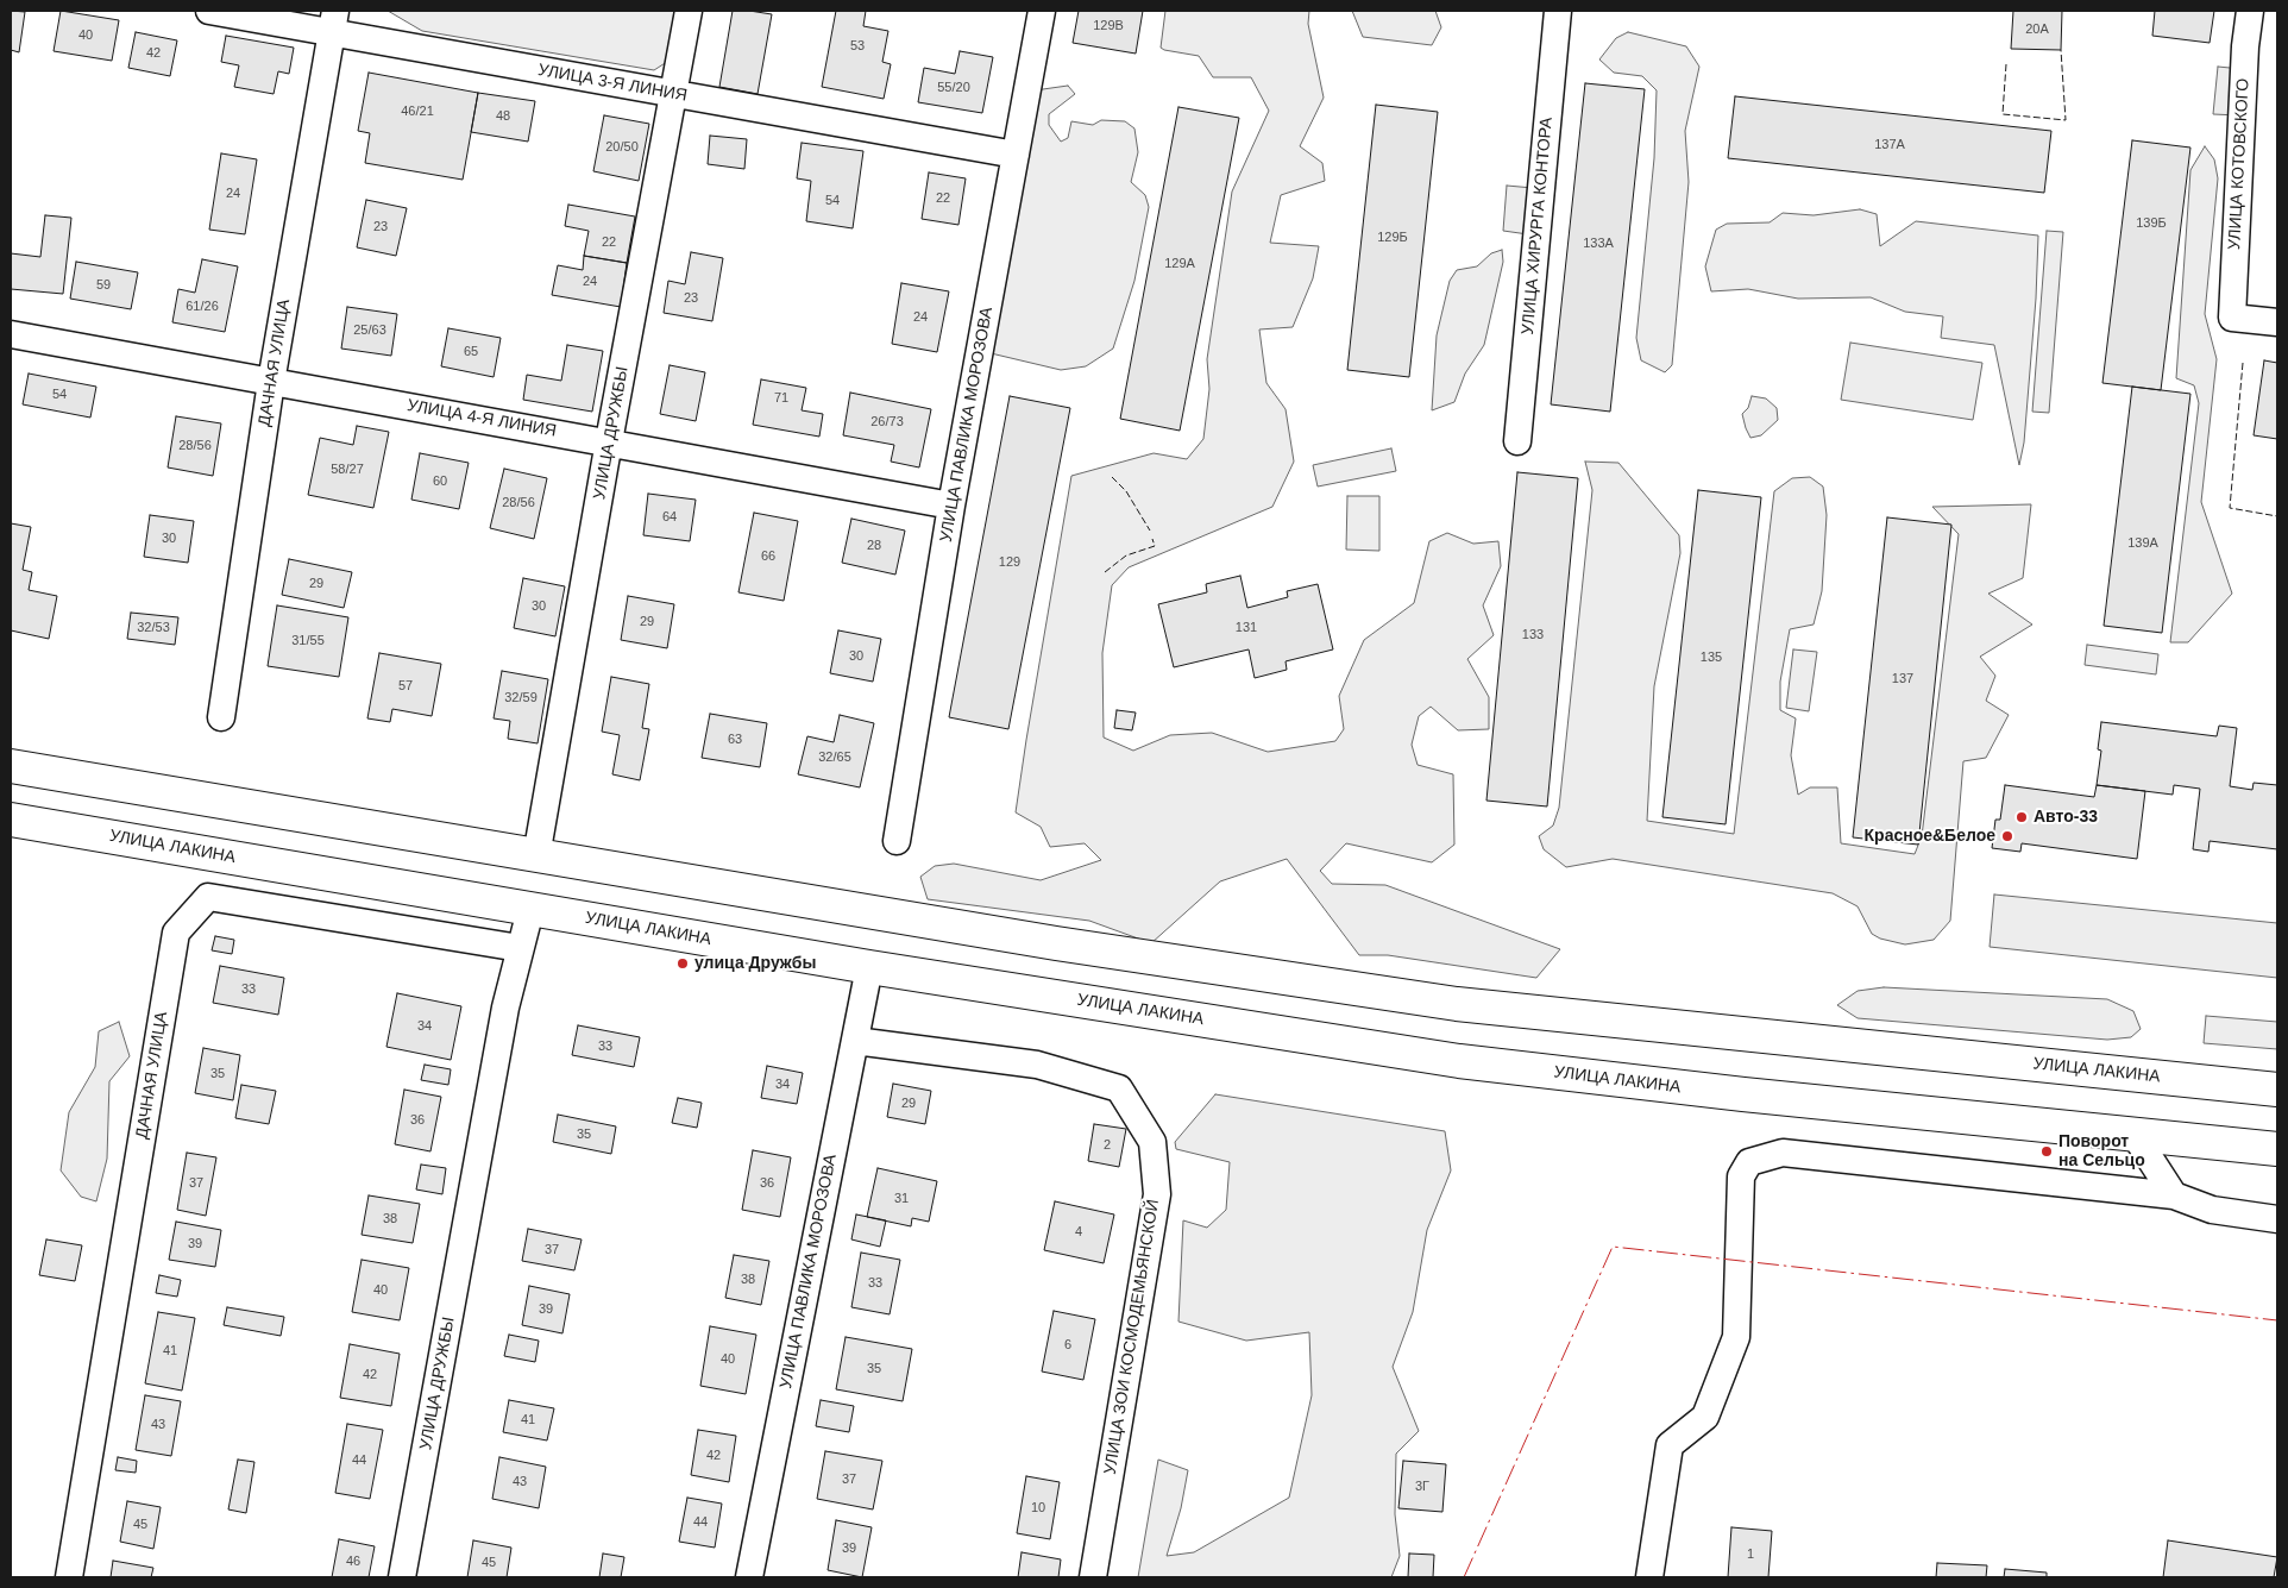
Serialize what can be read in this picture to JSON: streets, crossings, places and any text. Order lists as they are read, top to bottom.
{
  "streets": {
    "highway": ["УЛИЦА ЛАКИНА"],
    "street": [
      "УЛИЦА 3-Я ЛИНИЯ",
      "УЛИЦА КОТОВСКОГО",
      "УЛИЦА ХИРУРГА КОНТОРА",
      "ДАЧНАЯ УЛИЦА",
      "УЛИЦА 4-Я ЛИНИЯ",
      "УЛИЦА ПАВЛИКА МОРОЗОВА",
      "УЛИЦА ДРУЖБЫ",
      "УЛИЦА ЗОИ КОСМОДЕМЬЯНСКОЙ"
    ]
  },
  "crossings": [
    ["УЛИЦА 3-Я ЛИНИЯ", "ДАЧНАЯ УЛИЦА"],
    ["УЛИЦА 3-Я ЛИНИЯ", "УЛИЦА ПАВЛИКА МОРОЗОВА"],
    ["УЛИЦА 3-Я ЛИНИЯ", "УЛИЦА ДРУЖБЫ"],
    ["ДАЧНАЯ УЛИЦА", "УЛИЦА 4-Я ЛИНИЯ"],
    ["ДАЧНАЯ УЛИЦА", "УЛИЦА ДРУЖБЫ"],
    ["УЛИЦА 4-Я ЛИНИЯ", "УЛИЦА ПАВЛИКА МОРОЗОВА"],
    ["УЛИЦА 4-Я ЛИНИЯ", "УЛИЦА ДРУЖБЫ"],
    ["УЛИЦА ПАВЛИКА МОРОЗОВА", "УЛИЦА ЛАКИНА"],
    ["УЛИЦА ПАВЛИКА МОРОЗОВА", "УЛИЦА ЗОИ КОСМОДЕМЬЯНСКОЙ"],
    ["УЛИЦА ДРУЖБЫ", "УЛИЦА ЛАКИНА"]
  ],
  "places": [
    "Авто-33",
    "Красное&Белое",
    "улица Дружбы",
    "Поворот на Сельцо"
  ],
  "house_numbers": [
    "129В",
    "20А",
    "40",
    "53",
    "42",
    "55/20",
    "46/21",
    "48",
    "137А",
    "20/50",
    "24",
    "22",
    "54",
    "139Б",
    "23",
    "129Б",
    "22",
    "133А",
    "129А",
    "24",
    "59",
    "23",
    "61/26",
    "24",
    "25/63",
    "65",
    "54",
    "71",
    "26/73",
    "28/56",
    "58/27",
    "60",
    "28/56",
    "64",
    "30",
    "139А",
    "28",
    "66",
    "129",
    "29",
    "30",
    "29",
    "32/53",
    "131",
    "133",
    "31/55",
    "30",
    "135",
    "137",
    "57",
    "32/59",
    "63",
    "32/65",
    "33",
    "34",
    "33",
    "35",
    "34",
    "29",
    "36",
    "35",
    "2",
    "37",
    "36",
    "31",
    "38",
    "4",
    "39",
    "37",
    "38",
    "33",
    "40",
    "39",
    "6",
    "41",
    "40",
    "35",
    "42",
    "41",
    "43",
    "42",
    "44",
    "37",
    "43",
    "3Г",
    "10",
    "44",
    "45",
    "39",
    "1",
    "46",
    "45"
  ]
}
